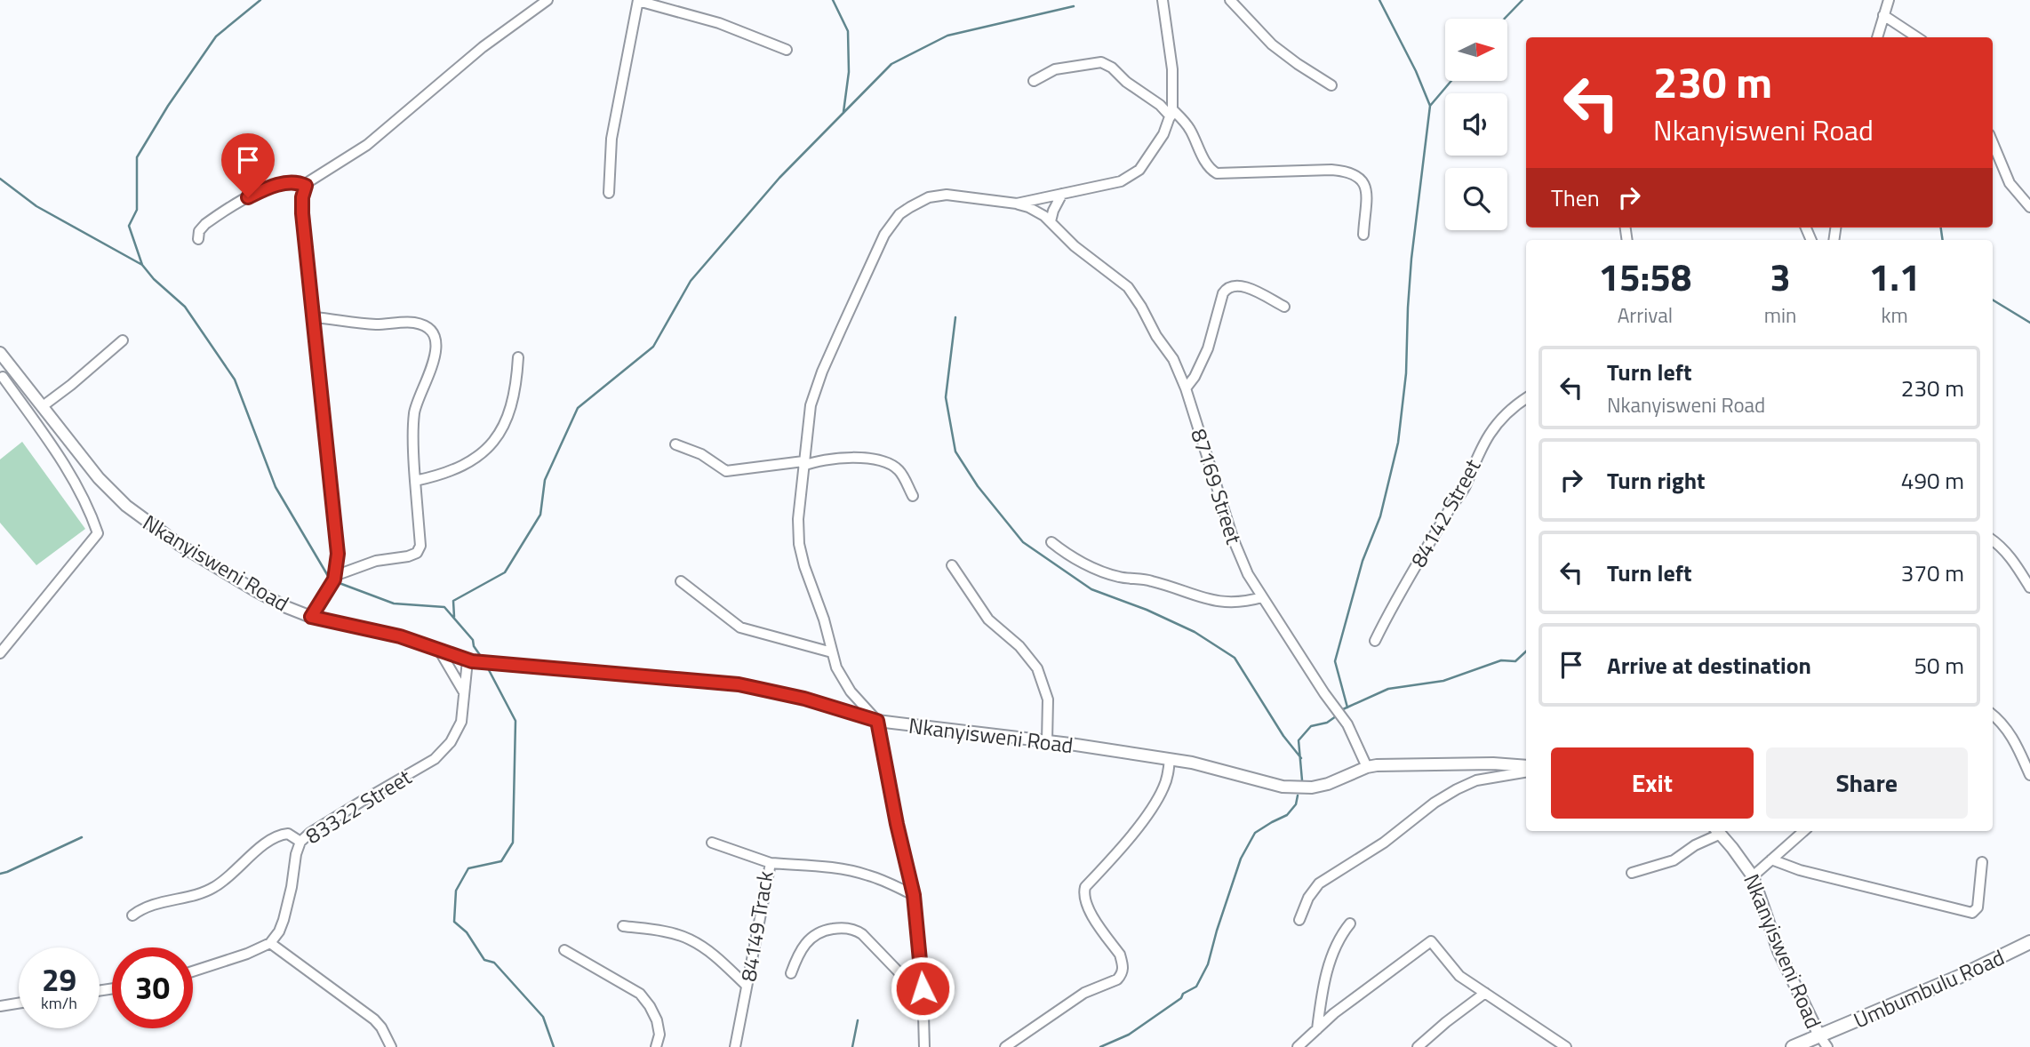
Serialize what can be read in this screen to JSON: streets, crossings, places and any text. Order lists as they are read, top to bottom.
{
  "streets": {
    "main road": ["Umbumbulu Road"],
    "street": [
      "87169 Street",
      "84142 Street",
      "Nkanyisweni Road",
      "83322 Street",
      "84149 Track"
    ]
  },
  "crossings": [
    ["87169 Street", "Nkanyisweni Road"],
    ["Nkanyisweni Road", "83322 Street"],
    ["Nkanyisweni Road", "Umbumbulu Road"]
  ],
  "north": "right",
  "page": {
    "turn": ["230 m", "Nkanyisweni Road"],
    "then": "Then",
    "eta": [
      "15:58",
      "Arrival",
      "3",
      "min",
      "1.1",
      "km"
    ],
    "list": [
      {
        "name": "Turn left",
        "note": "Nkanyisweni Road",
        "value": "230 m"
      },
      {
        "name": "Turn right",
        "value": "490 m"
      },
      {
        "name": "Turn left",
        "value": "370 m"
      },
      {
        "name": "Arrive at destination",
        "value": "50 m"
      }
    ],
    "buttons": ["Exit", "Share"],
    "speed": "29 km/h",
    "limit": "30"
  }
}
